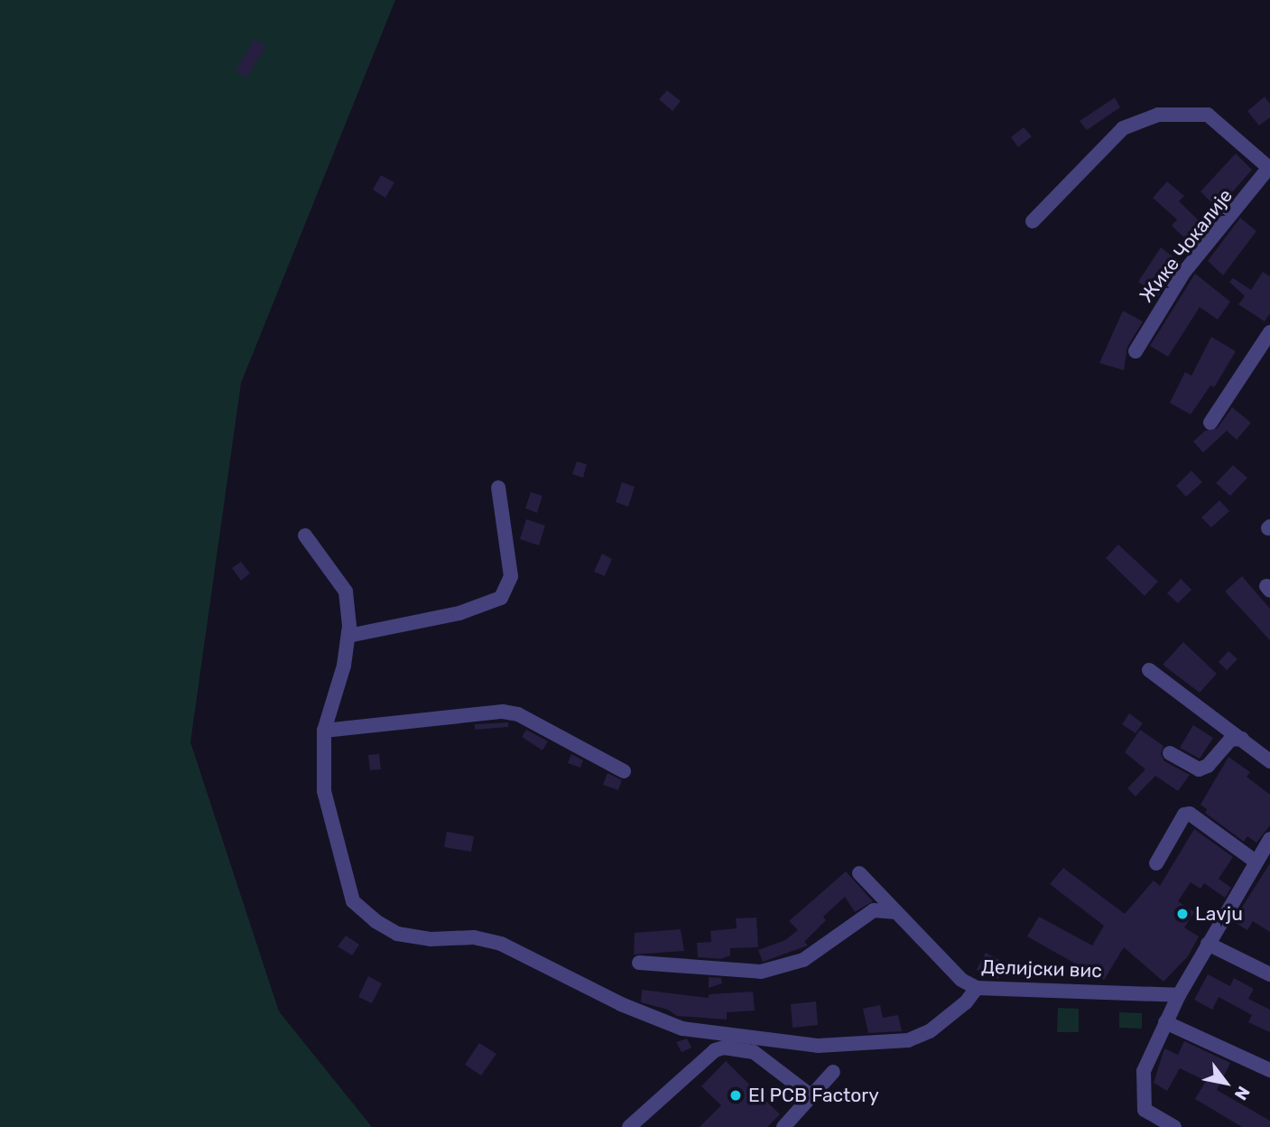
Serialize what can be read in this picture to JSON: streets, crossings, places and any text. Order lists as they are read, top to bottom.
{
  "streets": {
    "street": ["Жике Чокалије", "Делијски вис"]
  },
  "places": ["Lavju", "EI PCB Factory"],
  "north": "bottom right"
}
